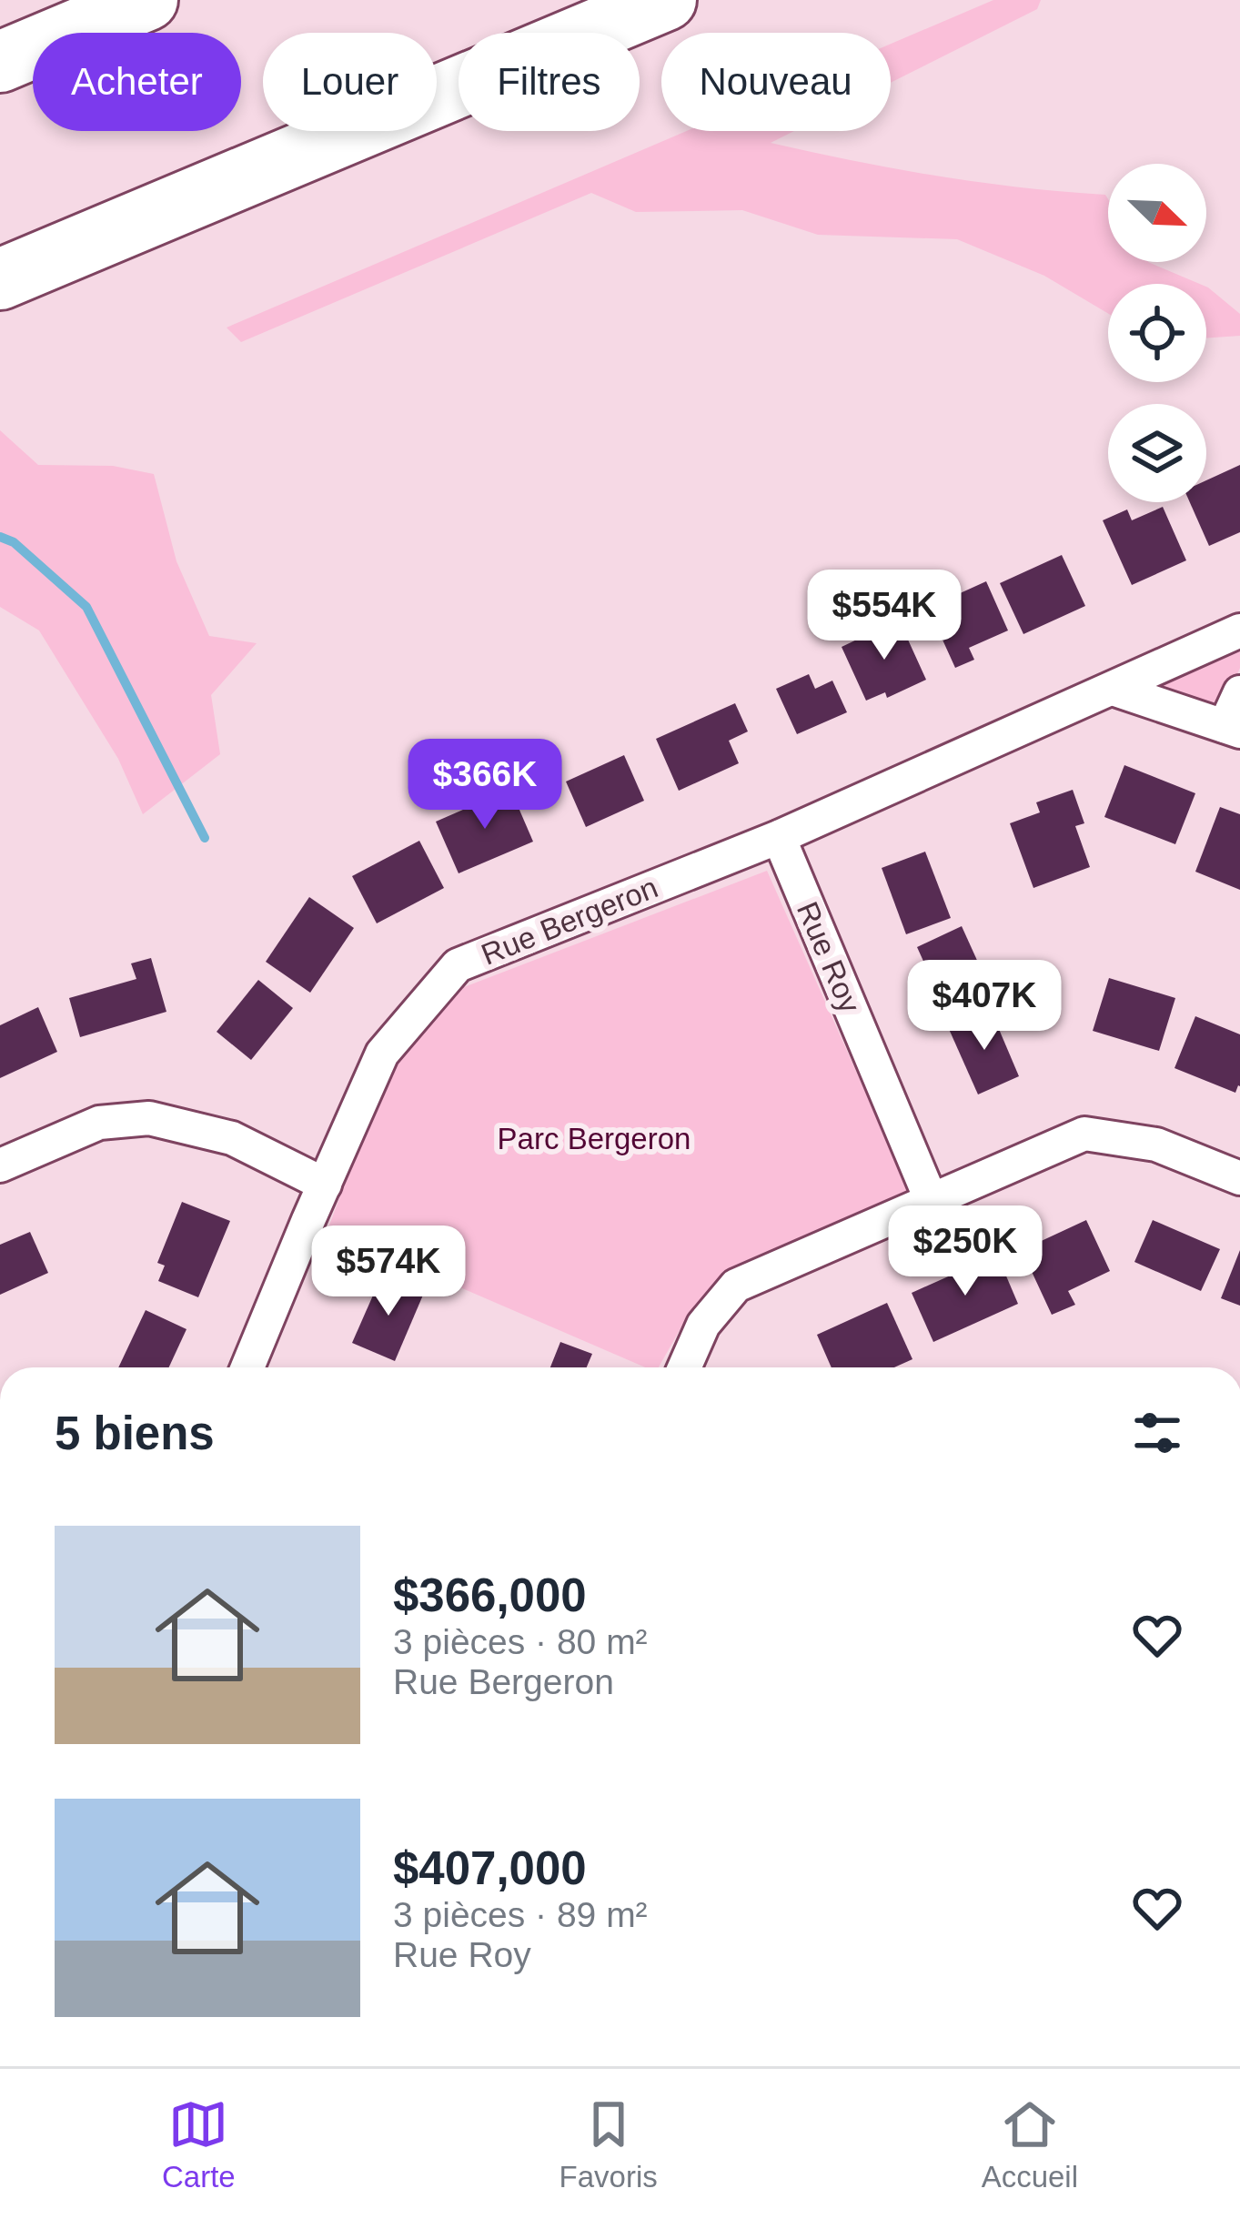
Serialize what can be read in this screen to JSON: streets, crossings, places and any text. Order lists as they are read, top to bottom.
{
  "streets": {
    "street": ["Rue Bergeron", "Rue Roy"]
  },
  "crossings": [
    ["Rue Bergeron", "Rue Roy"]
  ],
  "parks": ["Parc Bergeron"],
  "north": "bottom right",
  "page": {
    "chip": [
      "Acheter",
      "Louer",
      "Filtres",
      "Nouveau"
    ],
    "price": [
      "$554K",
      "$366K",
      "$407K",
      "$250K",
      "$574K"
    ],
    "heading": "5 biens",
    "list": [
      {
        "name": "$366,000",
        "note": "3 pièces · 80 m² · Rue Bergeron"
      },
      {
        "name": "$407,000",
        "note": "3 pièces · 89 m² · Rue Roy"
      }
    ],
    "tabs": ["Carte", "Favoris", "Accueil"]
  }
}
